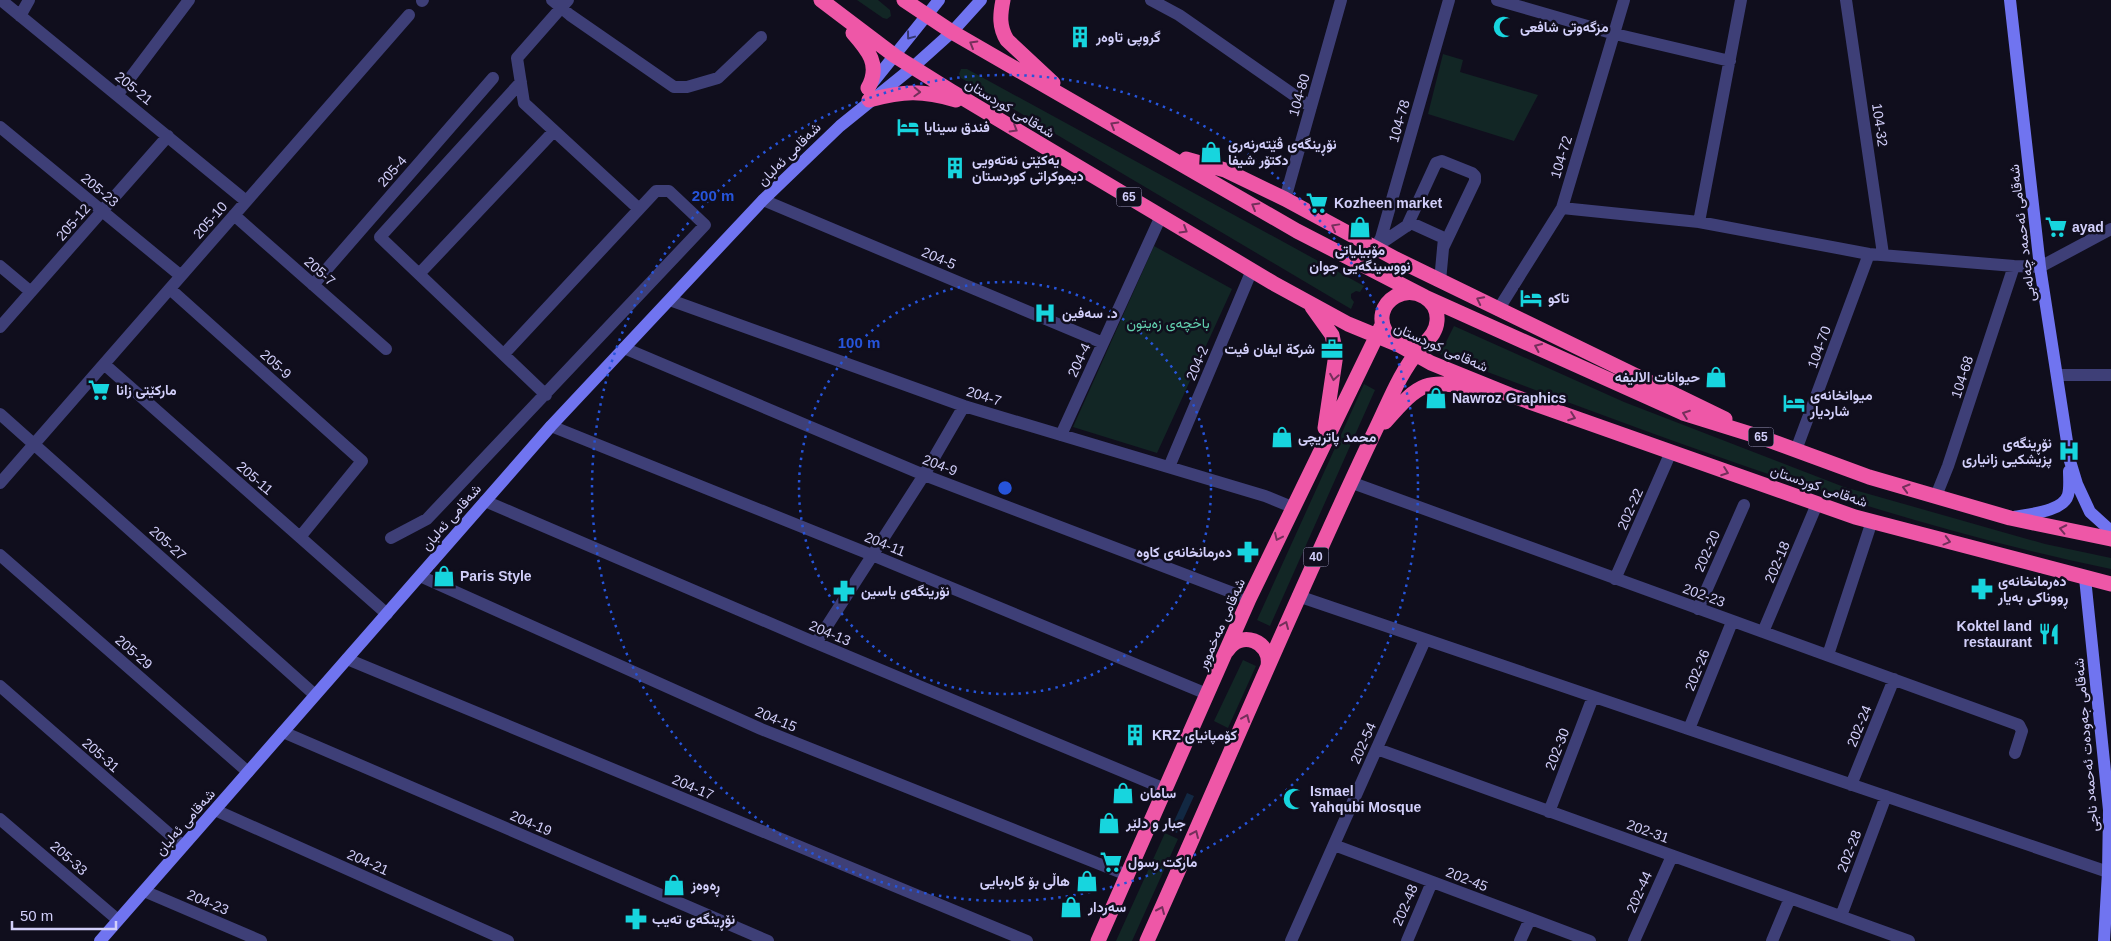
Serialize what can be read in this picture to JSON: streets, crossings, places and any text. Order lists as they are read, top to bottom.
{
  "streets": {
    "highway": [
      "شەقامی کوردستان",
      "65",
      "40",
      "شەقامی مەخموور"
    ],
    "street": [
      "205-21",
      "104-80",
      "104-78",
      "104-32",
      "شەقامی ئەلبان",
      "104-72",
      "205-4",
      "205-23",
      "205-10",
      "205-12",
      "شەقامی ئەحمەد چەلەبی",
      "204-5",
      "205-7",
      "104-70",
      "204-4",
      "204-2",
      "205-9",
      "104-68",
      "204-7",
      "204-9",
      "205-11",
      "202-22",
      "205-27",
      "204-11",
      "202-20",
      "202-18",
      "202-23",
      "204-13",
      "205-29",
      "202-26",
      "204-15",
      "202-24",
      "202-54",
      "شەقامی جەودەت ئەحمەد ناجی",
      "202-30",
      "205-31",
      "204-17",
      "204-19",
      "202-31",
      "202-28",
      "205-33",
      "204-21",
      "202-45",
      "202-44",
      "204-23",
      "202-48"
    ]
  },
  "crossings": [
    ["205-21", "205-10"],
    ["205-21", "205-12"],
    ["104-80", "شەقامی کوردستان"],
    ["شەقامی کوردستان", "104-78"],
    ["شەقامی کوردستان", "شەقامی ئەلبان"],
    ["شەقامی کوردستان", "104-72"],
    ["شەقامی کوردستان", "شەقامی ئەحمەد چەلەبی"],
    ["شەقامی کوردستان", "104-70"],
    ["شەقامی کوردستان", "204-4"],
    ["شەقامی کوردستان", "204-2"],
    ["شەقامی کوردستان", "104-68"],
    ["شەقامی کوردستان", "202-22"],
    ["شەقامی کوردستان", "40"],
    ["شەقامی کوردستان", "202-18"],
    ["شەقامی کوردستان", "شەقامی مەخموور"],
    ["شەقامی کوردستان", "شەقامی جەودەت ئەحمەد ناجی"],
    ["شەقامی ئەلبان", "204-5"],
    ["شەقامی ئەلبان", "204-7"],
    ["شەقامی ئەلبان", "204-9"],
    ["شەقامی ئەلبان", "205-11"],
    ["شەقامی ئەلبان", "205-27"],
    ["شەقامی ئەلبان", "204-11"],
    ["شەقامی ئەلبان", "204-13"],
    ["شەقامی ئەلبان", "205-29"],
    ["شەقامی ئەلبان", "204-15"],
    ["شەقامی ئەلبان", "205-31"],
    ["شەقامی ئەلبان", "204-17"],
    ["شەقامی ئەلبان", "204-19"],
    ["شەقامی ئەلبان", "205-33"],
    ["شەقامی ئەلبان", "204-21"],
    ["شەقامی ئەلبان", "204-23"],
    ["205-4", "205-7"],
    ["205-23", "205-10"],
    ["205-23", "205-12"],
    ["205-10", "205-7"],
    ["205-10", "205-9"],
    ["205-10", "205-11"],
    ["205-10", "205-27"],
    ["204-5", "204-4"],
    ["204-4", "204-7"],
    ["204-2", "204-7"],
    ["205-9", "205-11"],
    ["204-7", "شەقامی مەخموور"],
    ["204-9", "شەقامی مەخموور"],
    ["202-22", "202-23"],
    ["204-11", "شەقامی مەخموور"],
    ["202-20", "202-23"],
    ["40", "202-23"],
    ["40", "شەقامی مەخموور"],
    ["202-18", "202-23"],
    ["202-23", "202-26"],
    ["202-23", "202-24"],
    ["شەقامی مەخموور", "204-13"],
    ["شەقامی مەخموور", "204-15"],
    ["202-54", "202-31"],
    ["202-54", "202-45"],
    ["202-30", "202-31"],
    ["202-31", "202-28"],
    ["202-31", "202-44"],
    ["202-45", "202-48"]
  ],
  "parks": ["باخچەی زەیتون"],
  "places": {
    "mosque": ["مزگەوتی شافعی", "Ismael Yahqubi Mosque"],
    "building": ["گروپی تاوەر", "یه‌كێتی نه‌ته‌ویی دیموكراتی كوردستان", "KRZ كۆمپانیای"],
    "hotel": ["فندق سينايا", "تاكو", "میوانخانەی شاردیار"],
    "shop": [
      "نۆڕینگەی ڤێتەرنەری دکتۆر شیفا",
      "مۆبیلیاتی نووسینگەیی جوان",
      "حيوانات الاليفه",
      "Nawroz Graphics",
      "محمد پاتریچی",
      "Paris Style",
      "سامان",
      "جبار و دلێر",
      "هاڵی بۆ کارەبایی",
      "ڕەوەز",
      "سەردار"
    ],
    "supermarket": [
      "Kozheen market",
      "ayad",
      "مارکێتی زانا",
      "مارکت رسول"
    ],
    "hospital": ["د. سەفین", "نۆڕینگەی پزیشکیی زانیاری"],
    "office": ["شركة ايفان فيت"],
    "pharmacy": [
      "دەرمانخانەی کاوە",
      "دەرمانخانەی ڕووناکی بەیار",
      "نۆرینگەی یاسین",
      "نۆڕینگەی تەیب"
    ],
    "restaurant": ["Koktel land restaurant"]
  },
  "scale_bar": "50 m",
  "rings": ["200 m", "100 m"]
}
